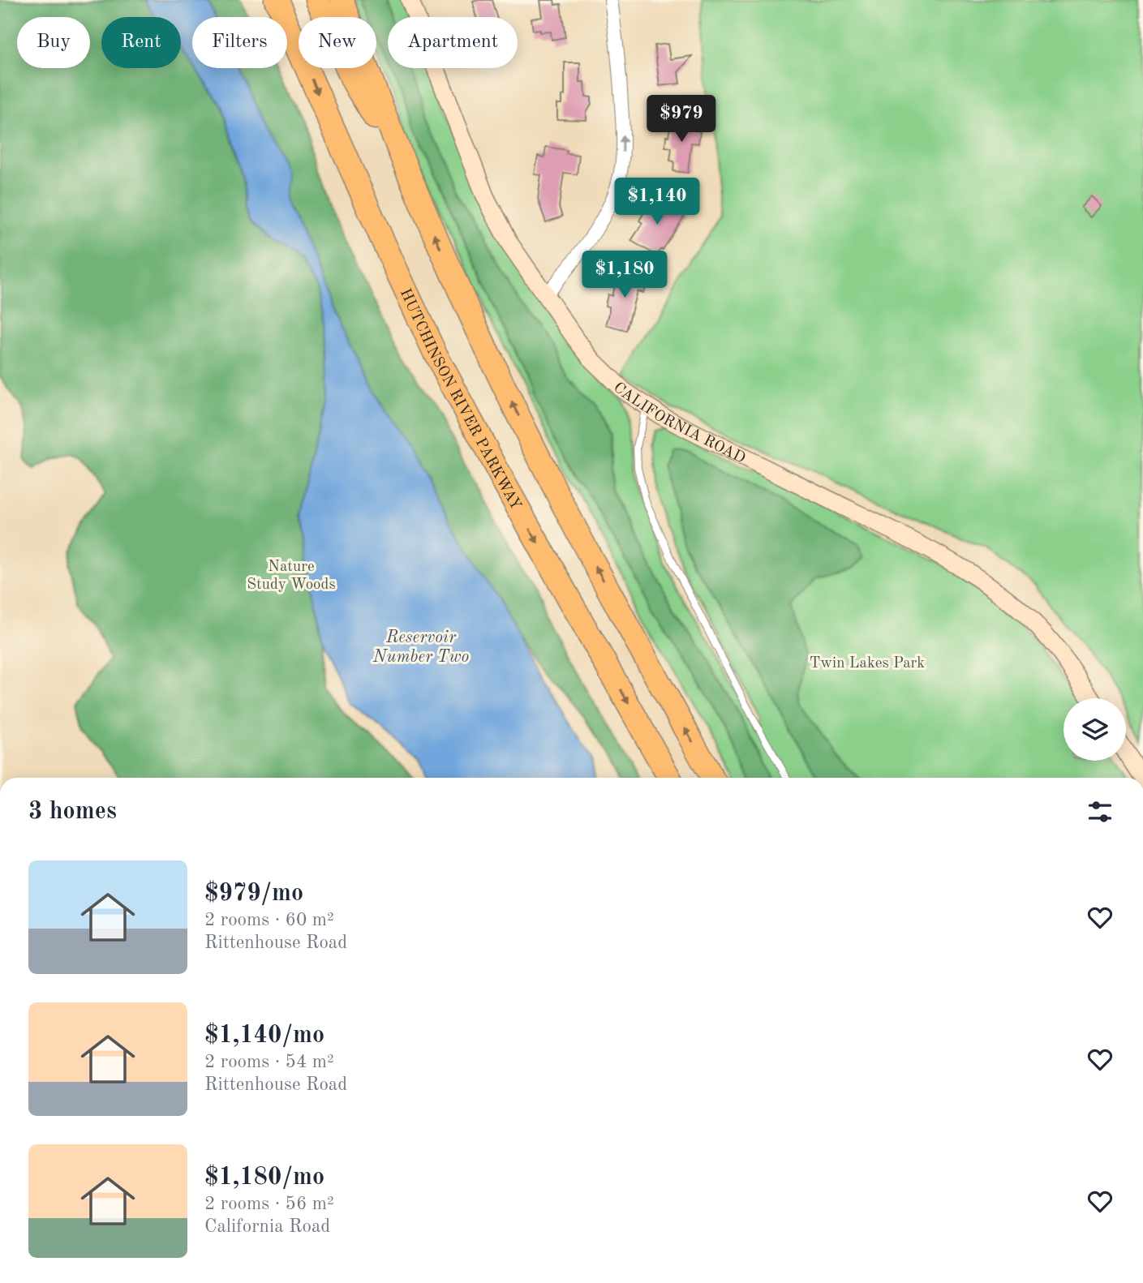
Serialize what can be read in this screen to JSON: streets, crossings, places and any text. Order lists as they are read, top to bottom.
{
  "streets": {
    "highway": ["HUTCHINSON RIVER PARKWAY"],
    "main road": ["CALIFORNIA ROAD"]
  },
  "water": ["Reservoir Number Two"],
  "parks": ["Nature Study Woods", "Twin Lakes Park"],
  "page": {
    "chip": [
      "Buy",
      "Rent",
      "Filters",
      "New",
      "Apartment"
    ],
    "price": ["$979", "$1,140", "$1,180"],
    "heading": "3 homes",
    "list": [
      {
        "name": "$979/mo",
        "note": "2 rooms · 60 m² · Rittenhouse Road"
      },
      {
        "name": "$1,140/mo",
        "note": "2 rooms · 54 m² · Rittenhouse Road"
      },
      {
        "name": "$1,180/mo",
        "note": "2 rooms · 56 m² · California Road"
      }
    ]
  }
}
